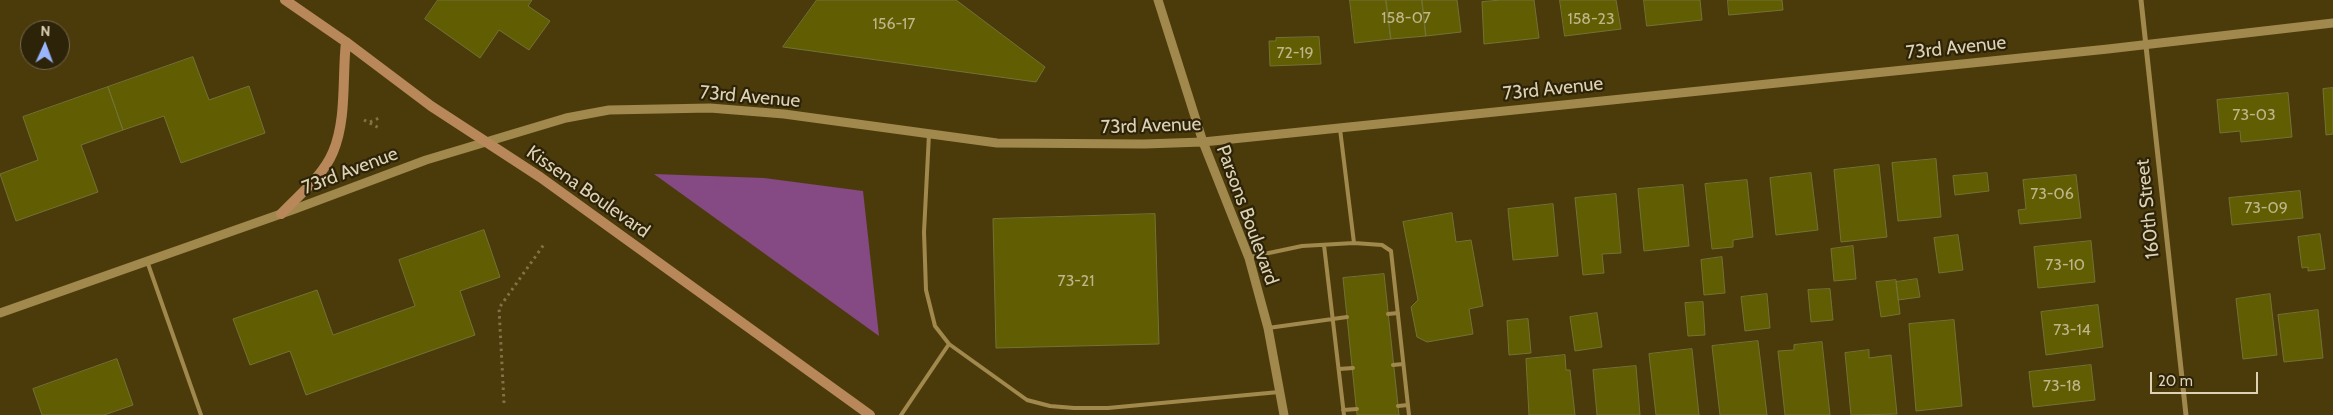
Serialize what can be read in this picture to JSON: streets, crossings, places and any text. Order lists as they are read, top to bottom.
{
  "streets": {
    "main road": ["Kissena Boulevard"],
    "street": ["73rd Avenue", "160th Street", "Parsons Boulevard"]
  },
  "crossings": [
    ["73rd Avenue", "Kissena Boulevard"],
    ["73rd Avenue", "160th Street"],
    ["73rd Avenue", "Parsons Boulevard"]
  ],
  "house_numbers": [
    "158-07",
    "158-23",
    "156-17",
    "72-19",
    "73-03",
    "73-06",
    "73-09",
    "73-10",
    "73-21",
    "73-14",
    "73-18"
  ],
  "scale_bar": "20 m",
  "north": "top"
}
